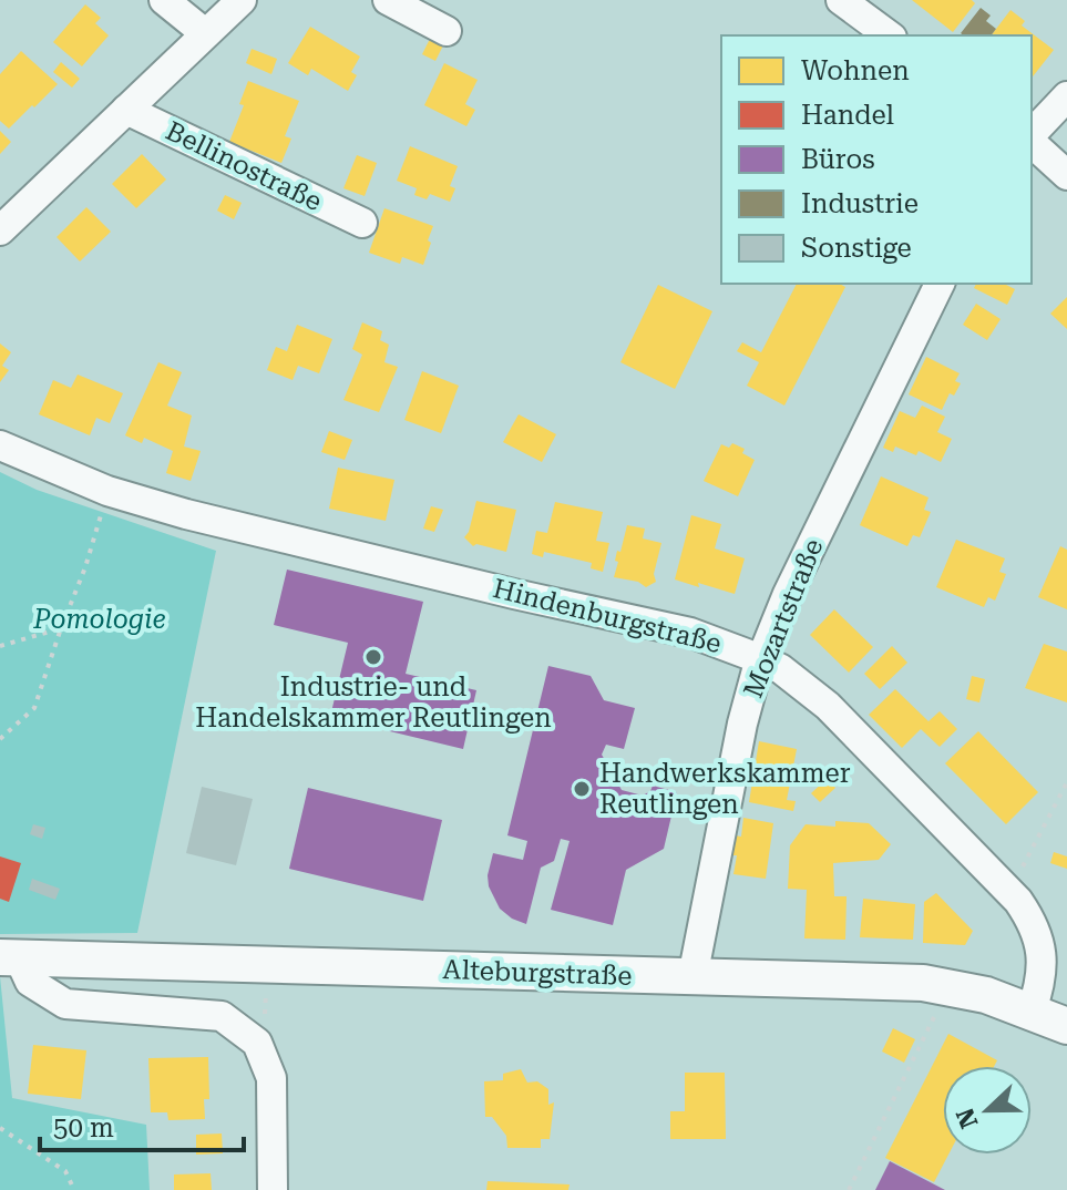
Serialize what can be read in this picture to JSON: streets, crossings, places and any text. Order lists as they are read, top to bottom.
{
  "streets": {
    "main road": ["Alteburgstraße"],
    "street": ["Bellinostraße", "Hindenburgstraße", "Mozartstraße"]
  },
  "crossings": [
    ["Hindenburgstraße", "Mozartstraße"],
    ["Hindenburgstraße", "Alteburgstraße"],
    ["Mozartstraße", "Alteburgstraße"]
  ],
  "parks": ["Pomologie"],
  "places": ["Industrie- und Handelskammer Reutlingen", "Handwerkskammer Reutlingen"],
  "legend": [
    "Wohnen",
    "Handel",
    "Büros",
    "Industrie",
    "Sonstige"
  ],
  "scale_bar": "50 m",
  "north": "left"
}
